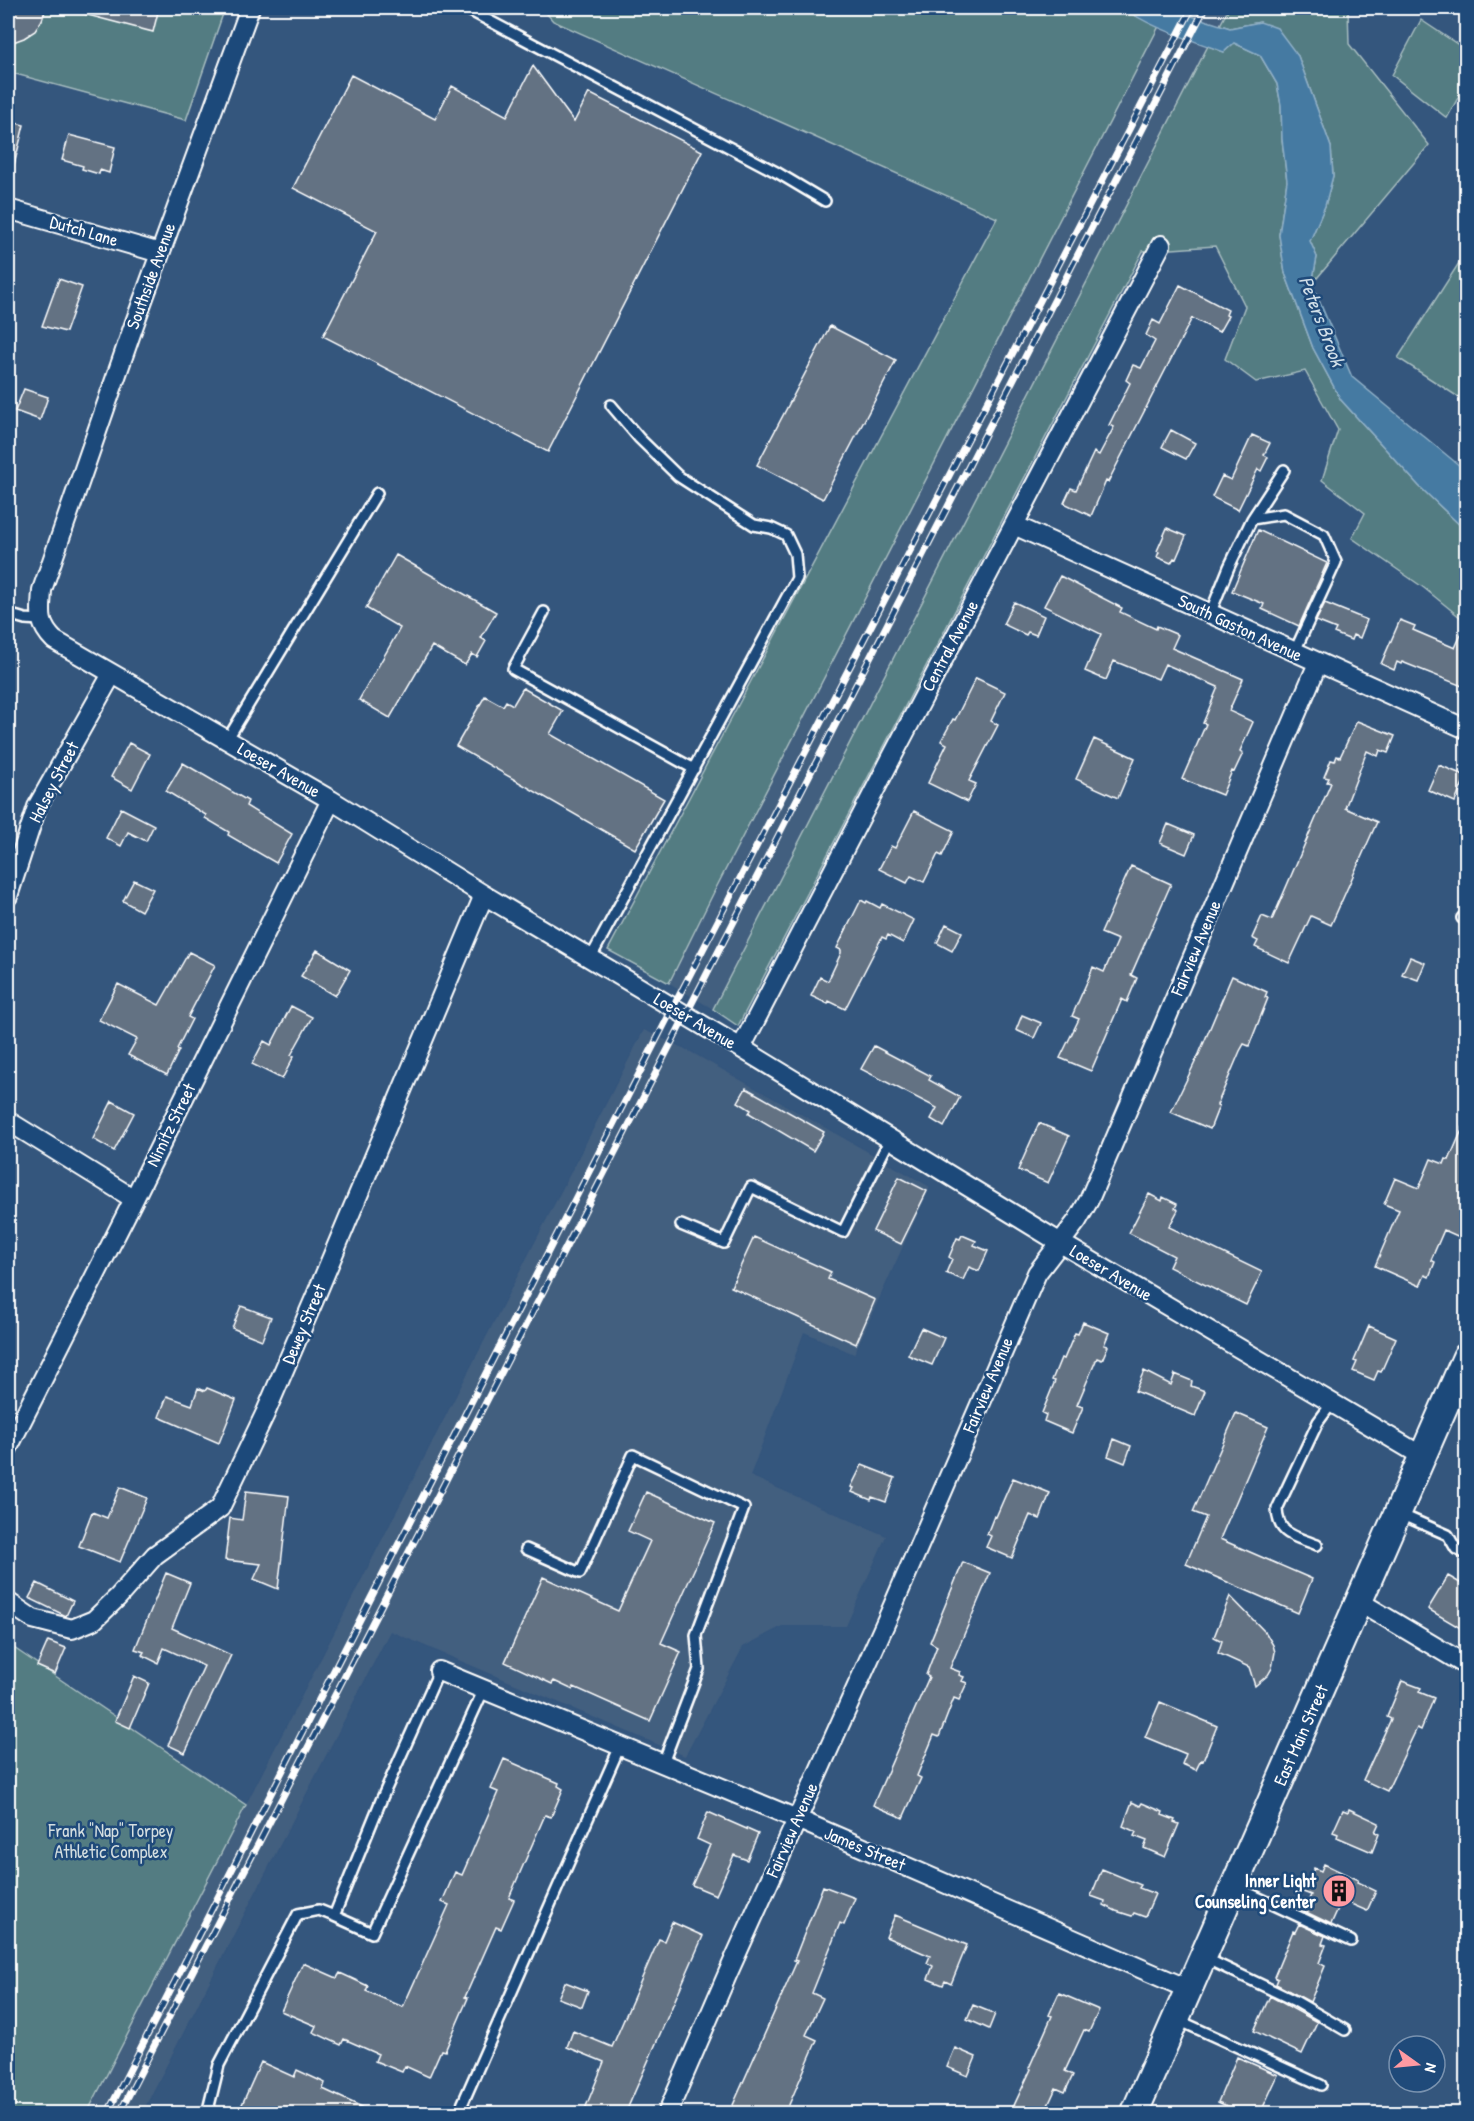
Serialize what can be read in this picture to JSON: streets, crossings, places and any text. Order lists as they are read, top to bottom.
{
  "streets": {
    "street": [
      "Dutch Lane",
      "Southside Avenue",
      "South Gaston Avenue",
      "Central Avenue",
      "Loeser Avenue",
      "Halsey Street",
      "Fairview Avenue",
      "Nimitz Street",
      "Dewey Street",
      "East Main Street",
      "James Street"
    ]
  },
  "crossings": [
    ["Dutch Lane", "Southside Avenue"],
    ["Southside Avenue", "Loeser Avenue"],
    ["South Gaston Avenue", "Central Avenue"],
    ["South Gaston Avenue", "Fairview Avenue"],
    ["Central Avenue", "Loeser Avenue"],
    ["Loeser Avenue", "Halsey Street"],
    ["Loeser Avenue", "Fairview Avenue"],
    ["Loeser Avenue", "Nimitz Street"],
    ["Loeser Avenue", "Dewey Street"],
    ["Loeser Avenue", "East Main Street"],
    ["Fairview Avenue", "James Street"],
    ["East Main Street", "James Street"]
  ],
  "water": ["Peters Brook"],
  "parks": ["Frank \"Nap\" Torpey Athletic Complex"],
  "places": {
    "building": ["Inner Light Counseling Center"]
  },
  "north": "right"
}
